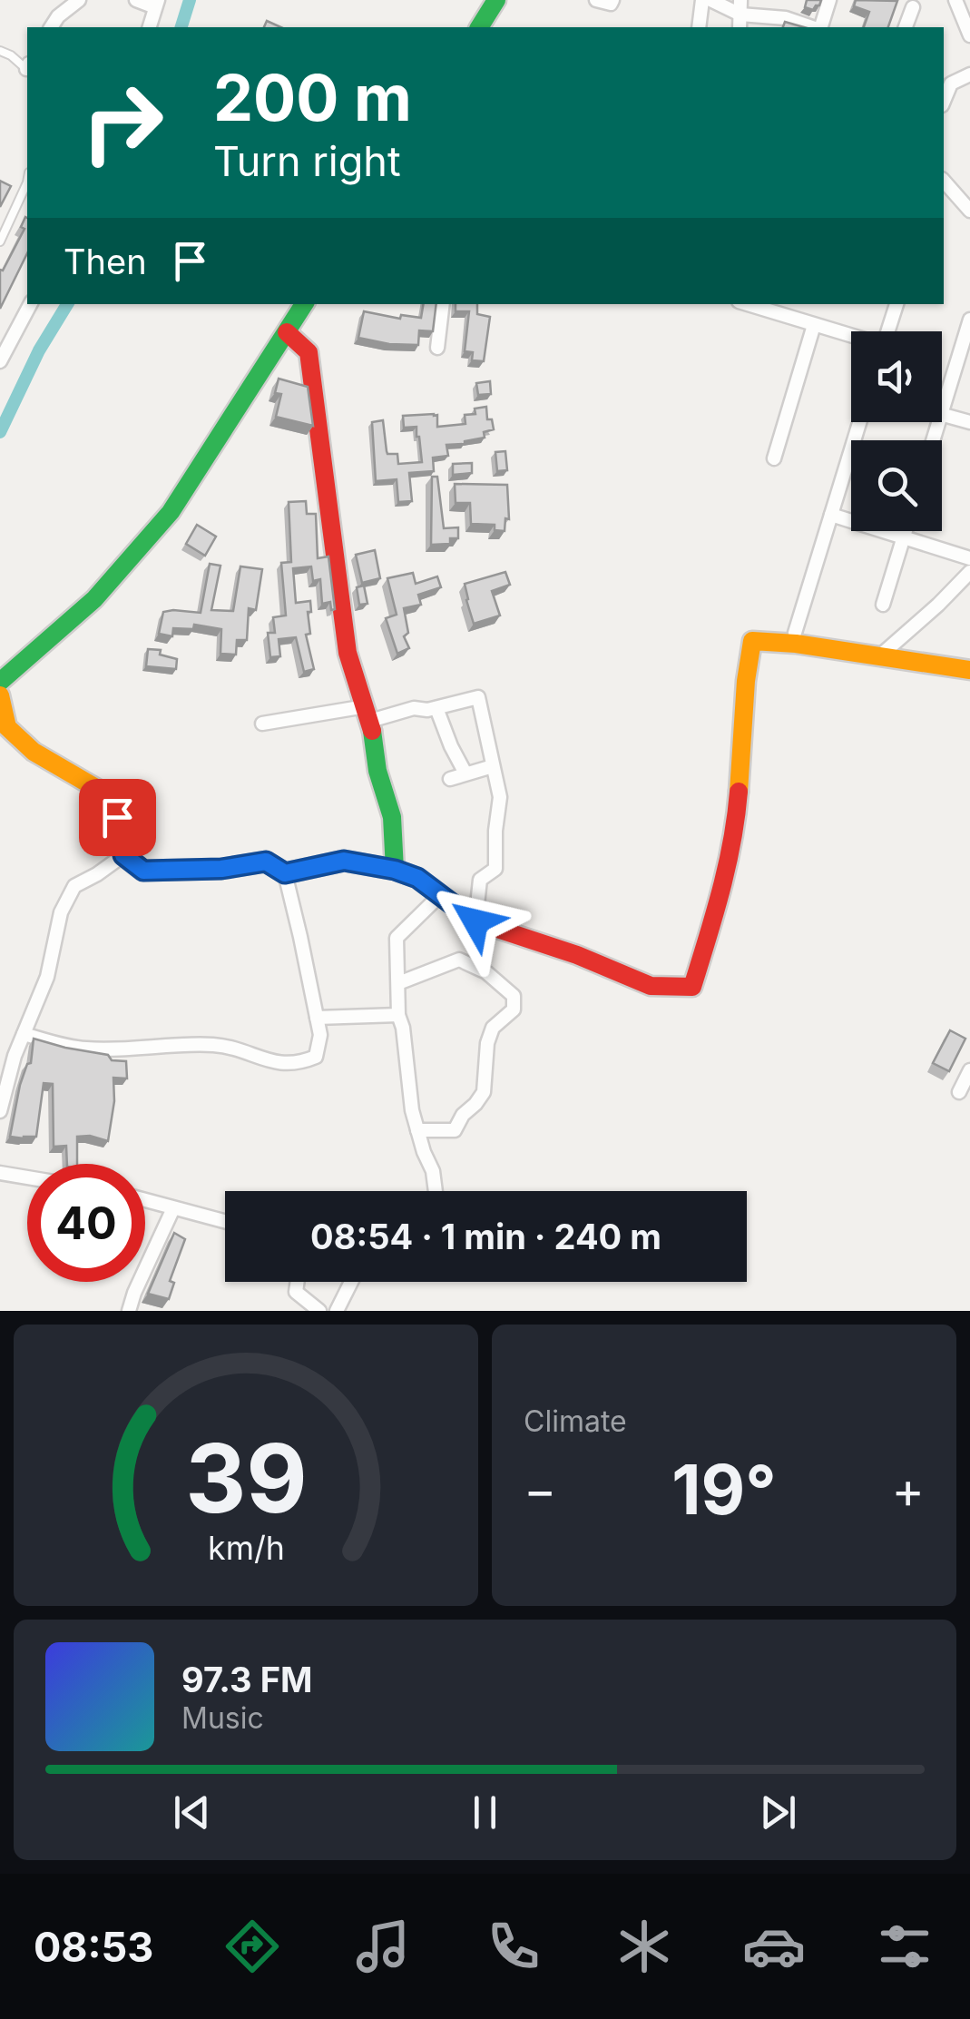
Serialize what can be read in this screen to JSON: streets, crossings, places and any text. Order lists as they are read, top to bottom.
{
  "page": {
    "turn": ["200 m", "Turn right"],
    "then": "Then",
    "limit": "40",
    "trip": "08:54 · 1 min · 240 m",
    "tile": "Climate",
    "heat": ["−", "19°", "+"],
    "song": ["97.3 FM", "Music"],
    "tabs": "08:53",
    "gauge": ["39", "km/h"]
  }
}
